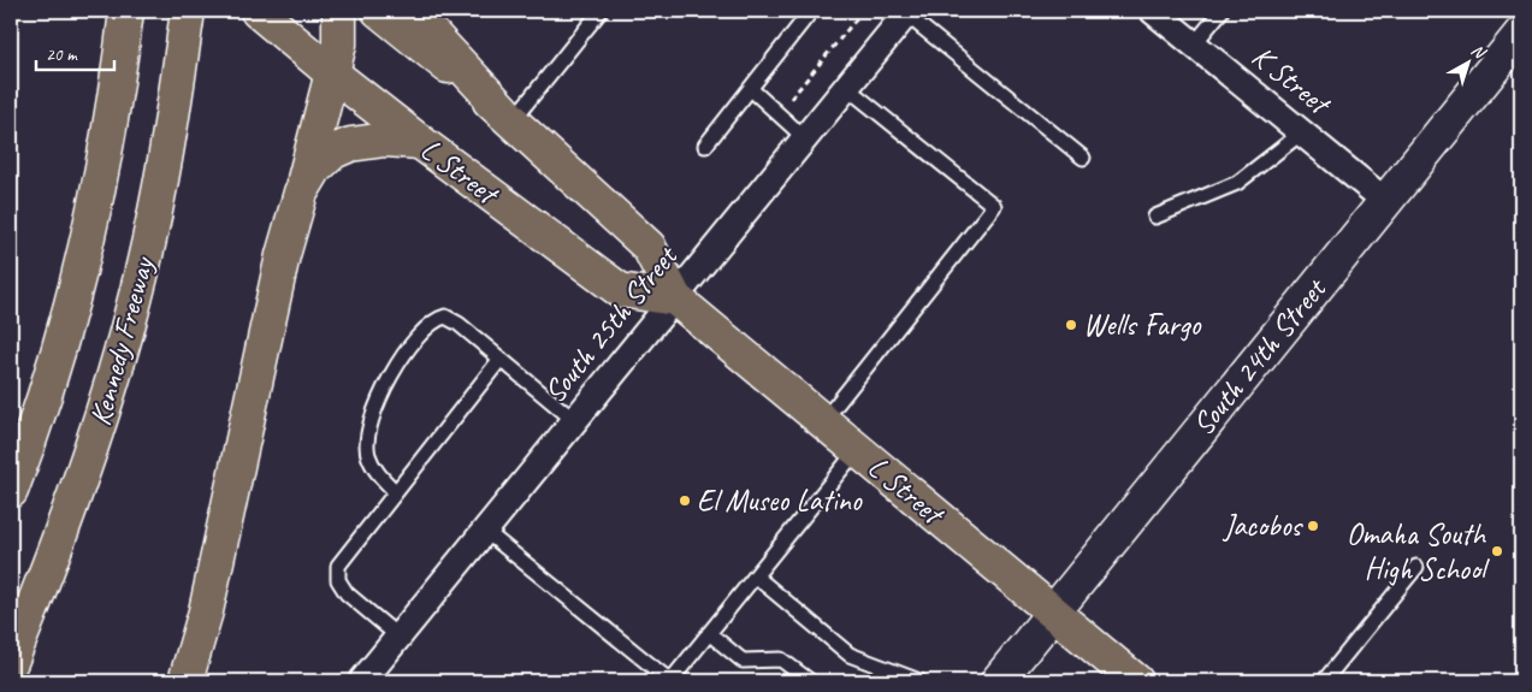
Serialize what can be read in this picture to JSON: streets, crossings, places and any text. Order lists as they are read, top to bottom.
{
  "streets": {
    "main road": ["L Street", "Kennedy Freeway", "South 24th Street"],
    "street": ["K Street", "South 25th Street"]
  },
  "crossings": [
    ["K Street", "South 24th Street"],
    ["L Street", "South 25th Street"],
    ["L Street", "South 24th Street"]
  ],
  "places": [
    "Wells Fargo",
    "El Museo Latino",
    "Jacobos",
    "Omaha South High School"
  ],
  "scale_bar": "20 m",
  "north": "top right"
}
